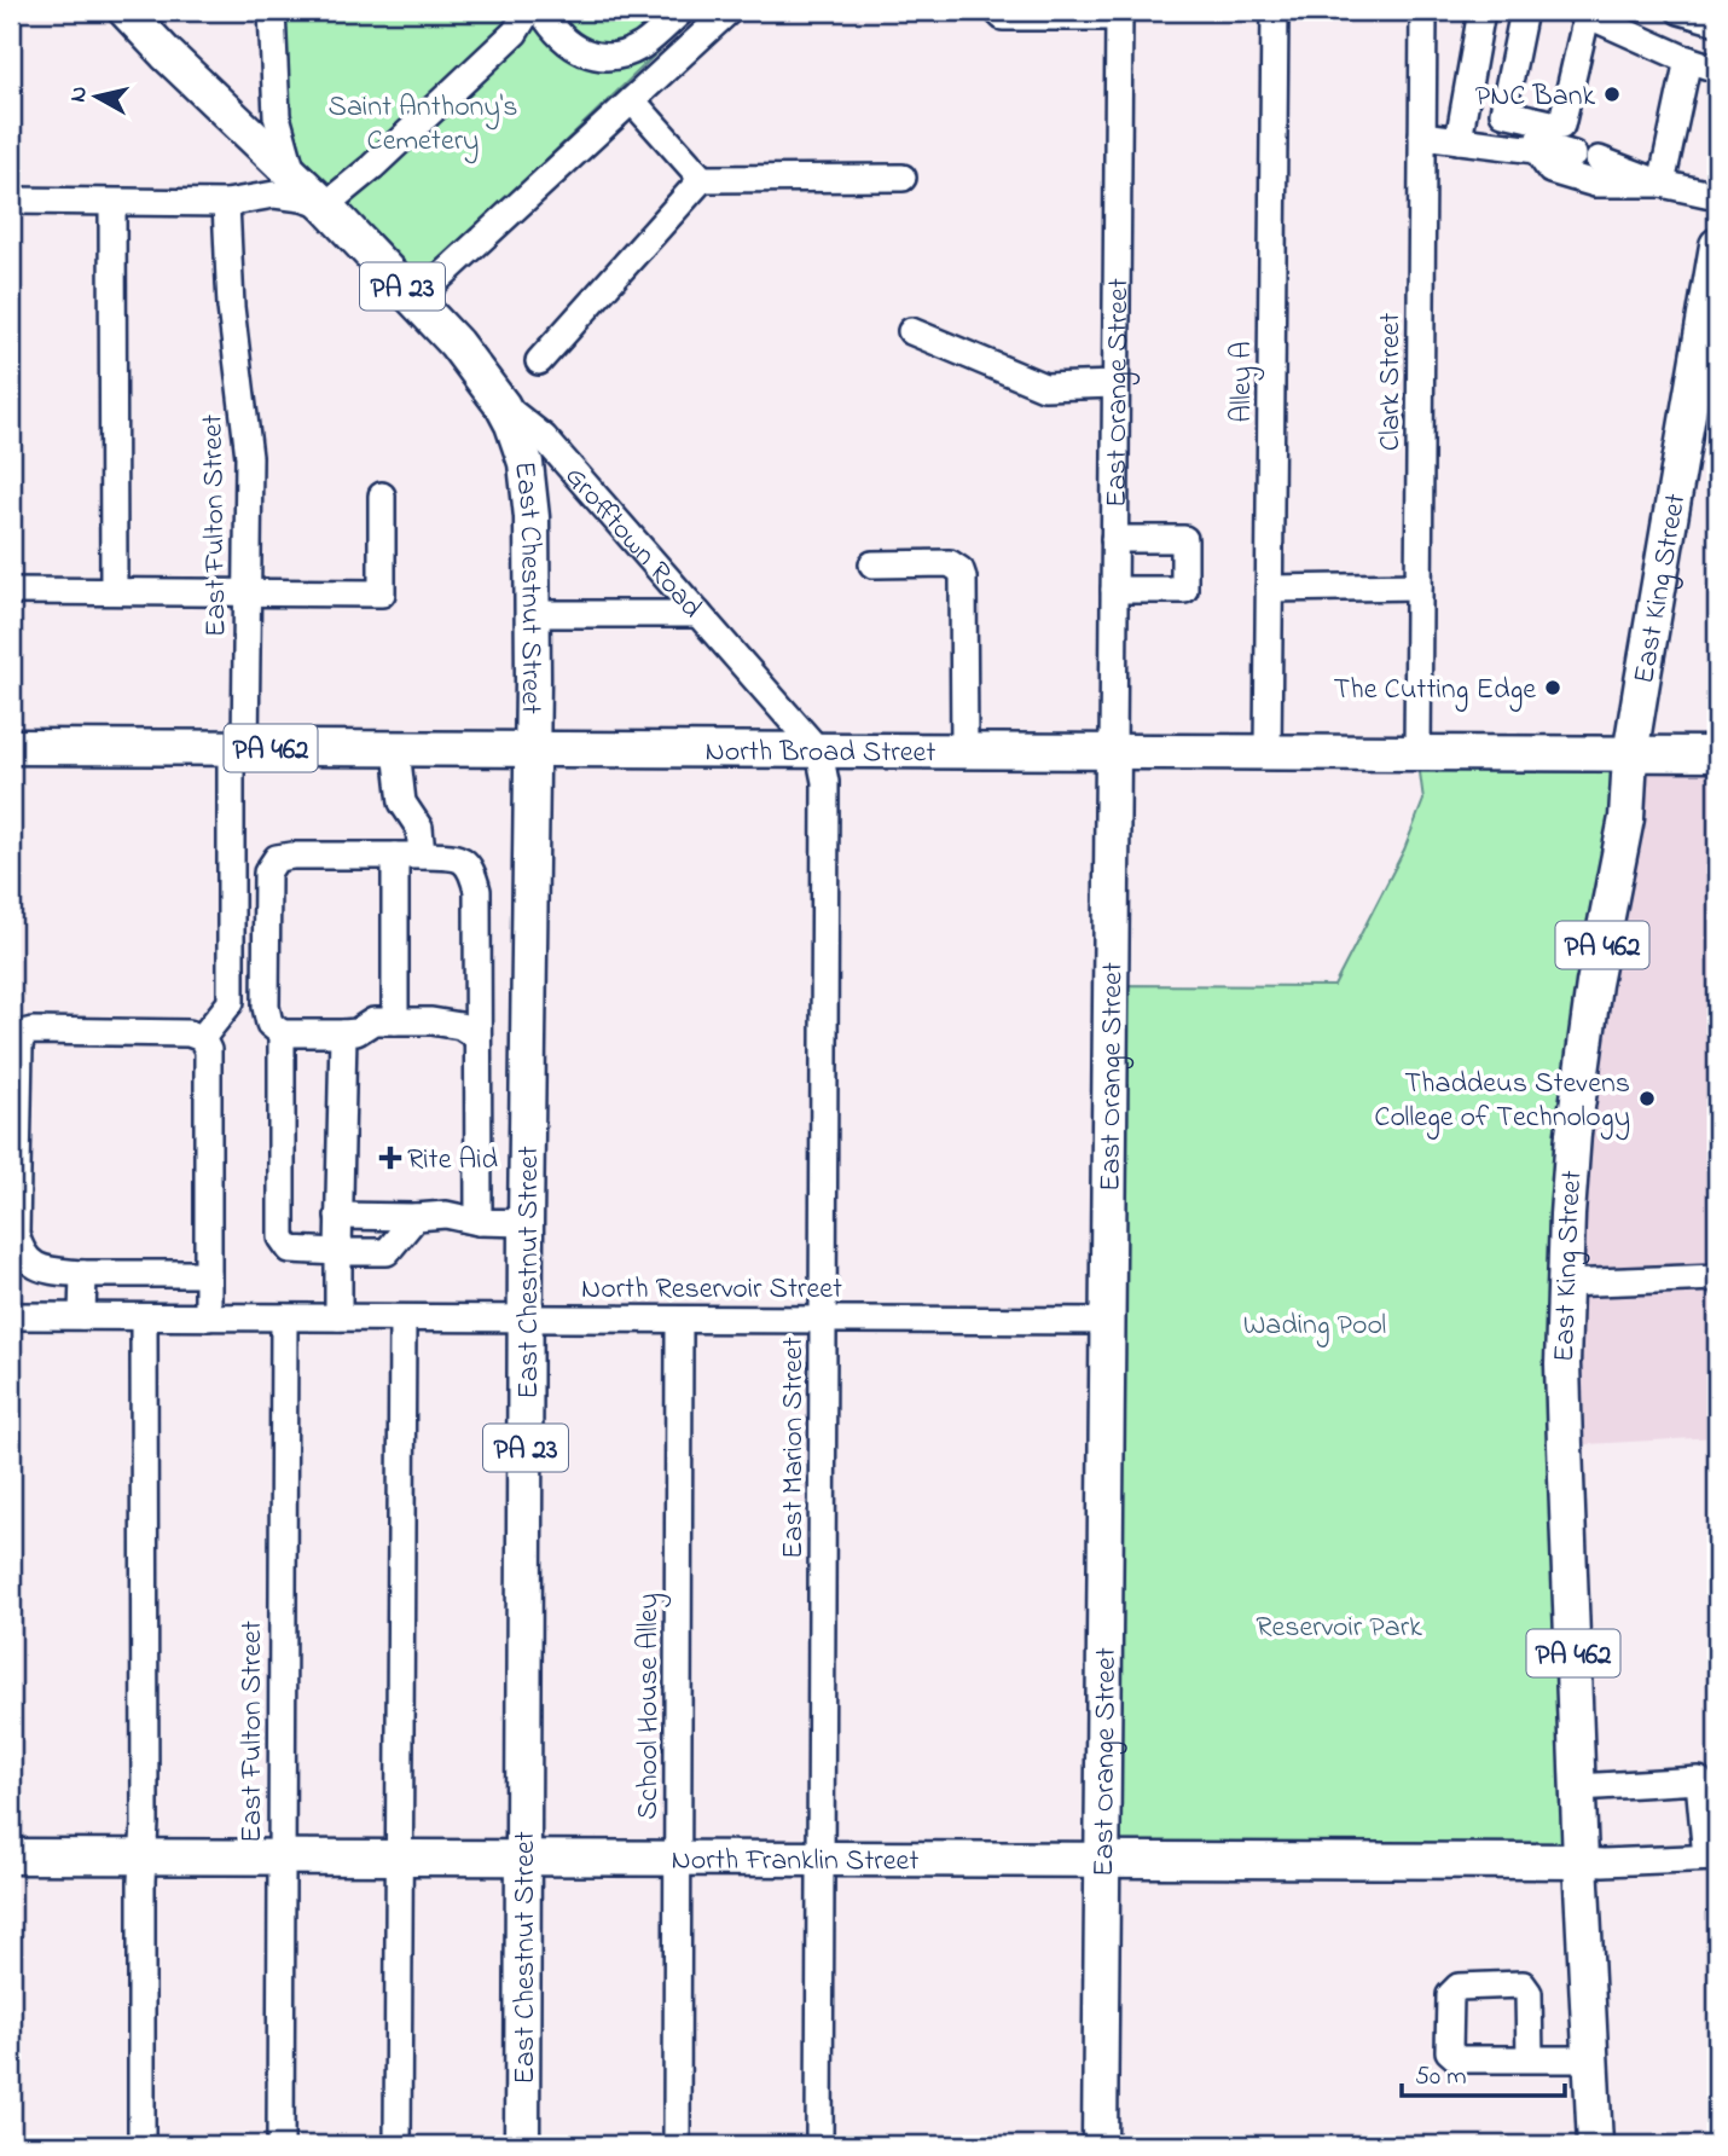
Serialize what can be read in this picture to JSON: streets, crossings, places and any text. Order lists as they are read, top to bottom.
{
  "streets": {
    "main road": [
      "PA 23",
      "East Orange Street",
      "Grofftown Road",
      "East King Street",
      "East Chestnut Street",
      "PA 462",
      "North Broad Street",
      "North Franklin Street"
    ],
    "street": [
      "Alley A",
      "Clark Street",
      "East Fulton Street",
      "North Reservoir Street",
      "East Marion Street",
      "School House Alley"
    ]
  },
  "crossings": [
    ["Alley A", "North Broad Street"],
    ["Clark Street", "North Broad Street"],
    ["East Orange Street", "North Broad Street"],
    ["East Orange Street", "North Reservoir Street"],
    ["East Orange Street", "North Franklin Street"],
    ["East Fulton Street", "North Broad Street"],
    ["East Fulton Street", "North Reservoir Street"],
    ["East Fulton Street", "North Franklin Street"],
    ["Grofftown Road", "East Chestnut Street"],
    ["Grofftown Road", "North Broad Street"],
    ["Grofftown Road", "East Marion Street"],
    ["East King Street", "North Broad Street"],
    ["East King Street", "North Franklin Street"],
    ["East Chestnut Street", "North Broad Street"],
    ["East Chestnut Street", "North Reservoir Street"],
    ["East Chestnut Street", "North Franklin Street"],
    ["North Broad Street", "East Marion Street"],
    ["North Reservoir Street", "East Marion Street"],
    ["North Reservoir Street", "School House Alley"],
    ["East Marion Street", "North Franklin Street"],
    ["School House Alley", "North Franklin Street"]
  ],
  "parks": ["Saint Anthony's Cemetery", "Wading Pool", "Reservoir Park"],
  "places": {
    "other": ["PNC Bank", "The Cutting Edge", "Thaddeus Stevens College of Technology"],
    "health": ["Rite Aid"]
  },
  "scale_bar": "50 m",
  "north": "left"
}
